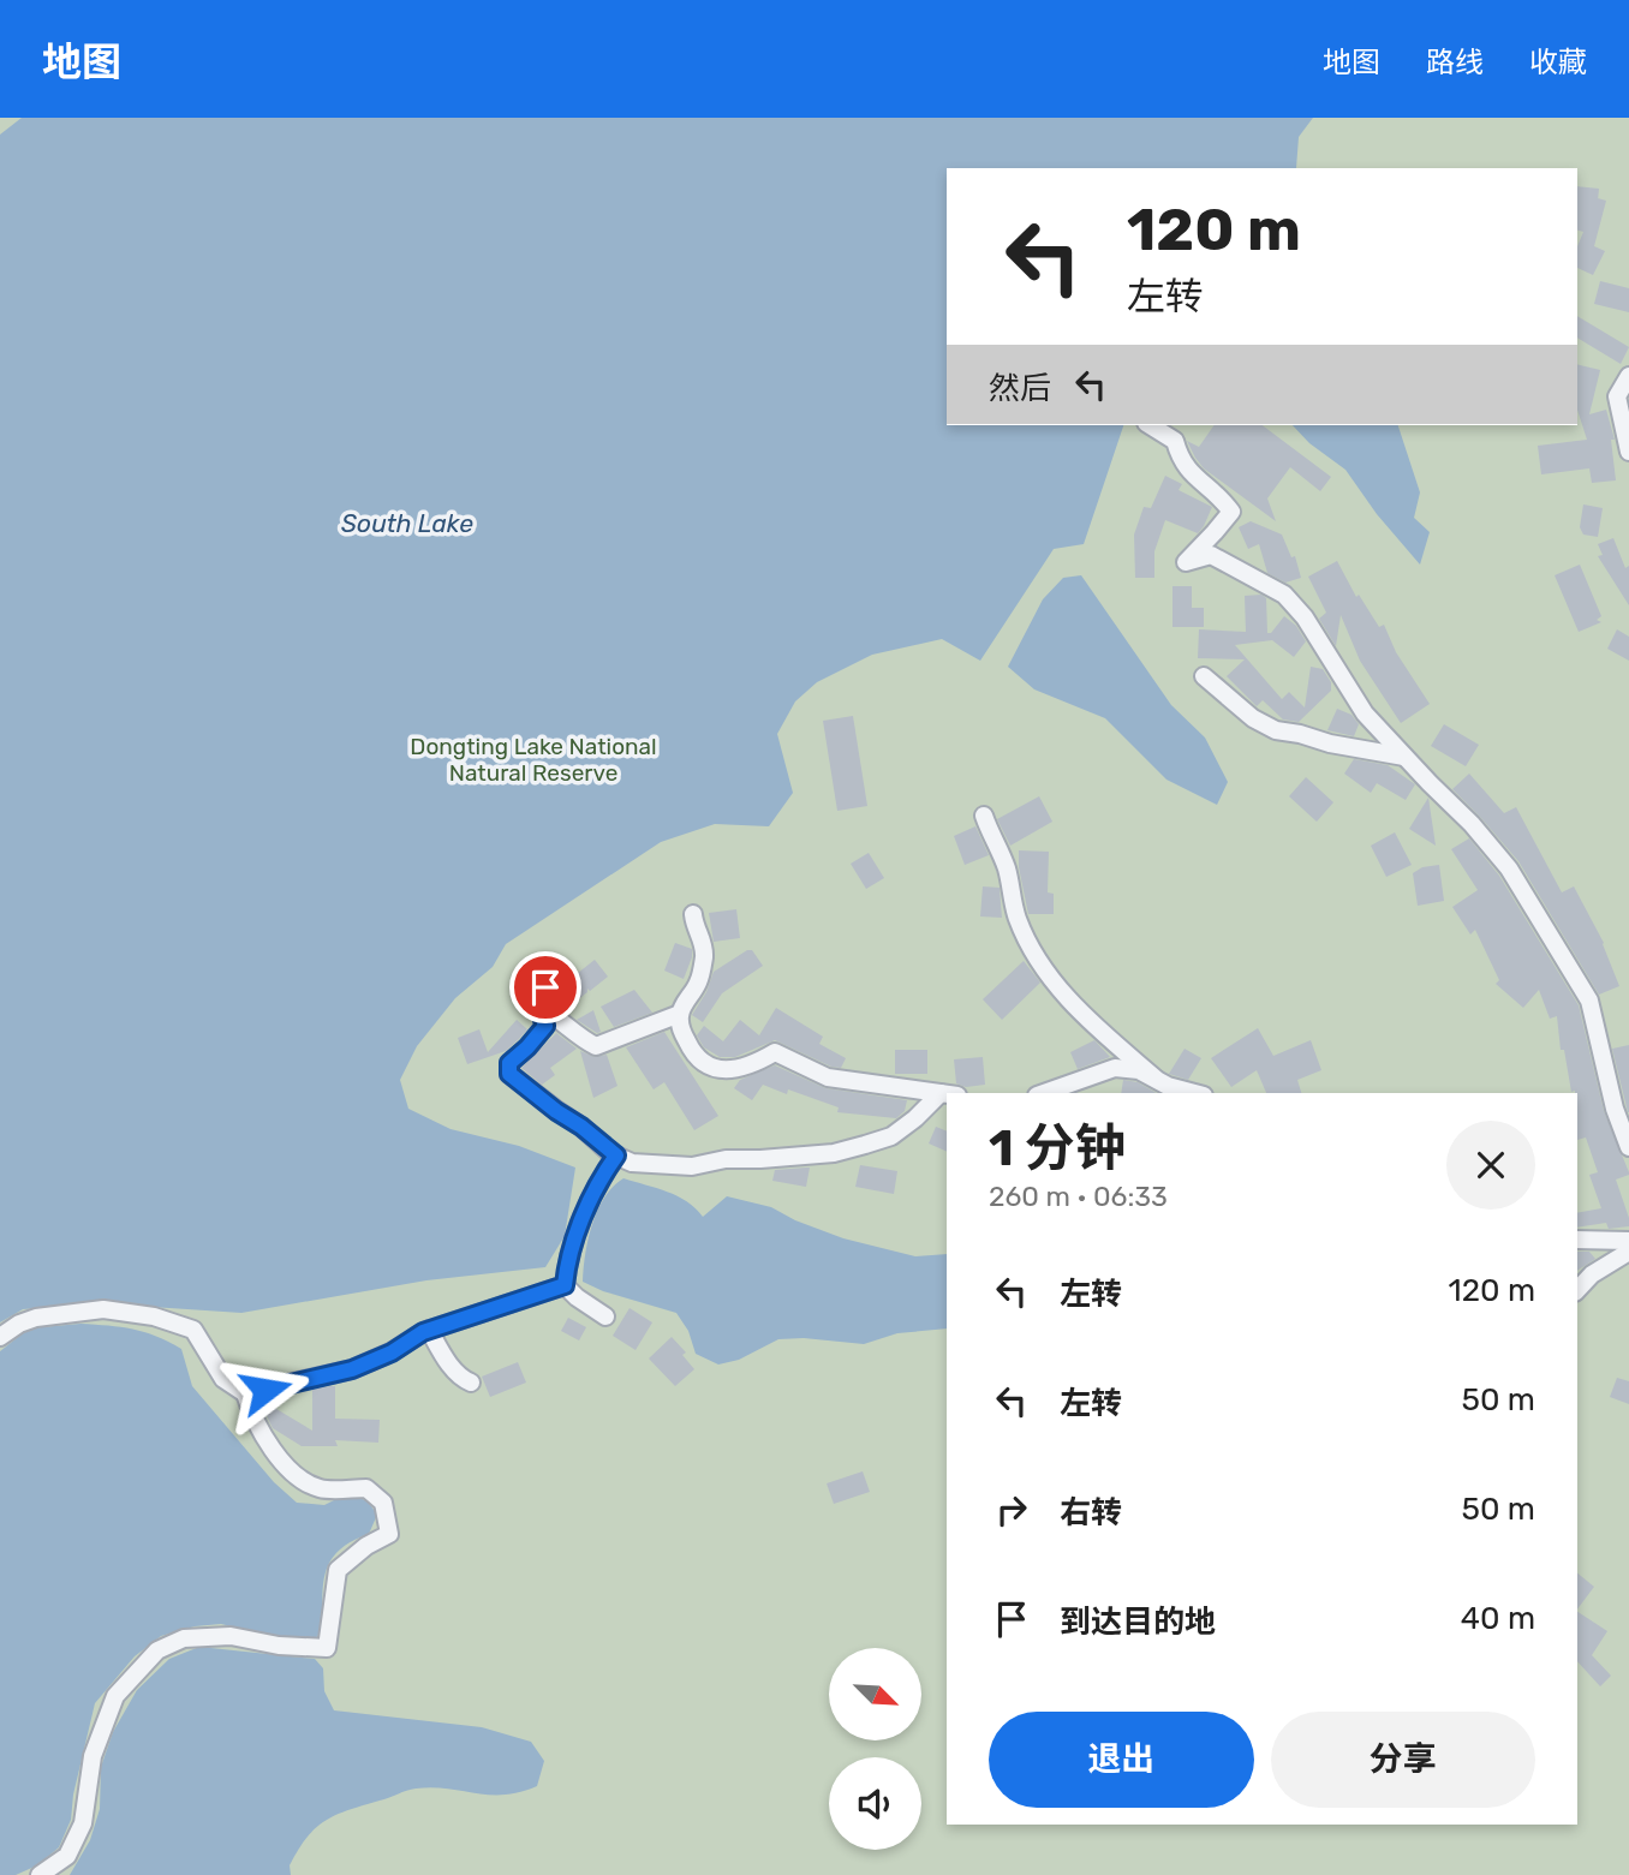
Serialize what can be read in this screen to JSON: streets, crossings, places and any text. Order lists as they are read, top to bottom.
{
  "water": ["South Lake"],
  "parks": ["Dongting Lake National Natural Reserve"],
  "north": "bottom right",
  "page": {
    "header": "地图",
    "nav": ["地图", "路线", "收藏"],
    "turn": ["120 m", "左转"],
    "then": "然后",
    "heading": ["1 分钟", "260 m · 06:33"],
    "list": [
      {
        "name": "左转",
        "value": "120 m"
      },
      {
        "name": "左转",
        "value": "50 m"
      },
      {
        "name": "右转",
        "value": "50 m"
      },
      {
        "name": "到达目的地",
        "value": "40 m"
      }
    ],
    "buttons": ["退出", "分享"]
  }
}
